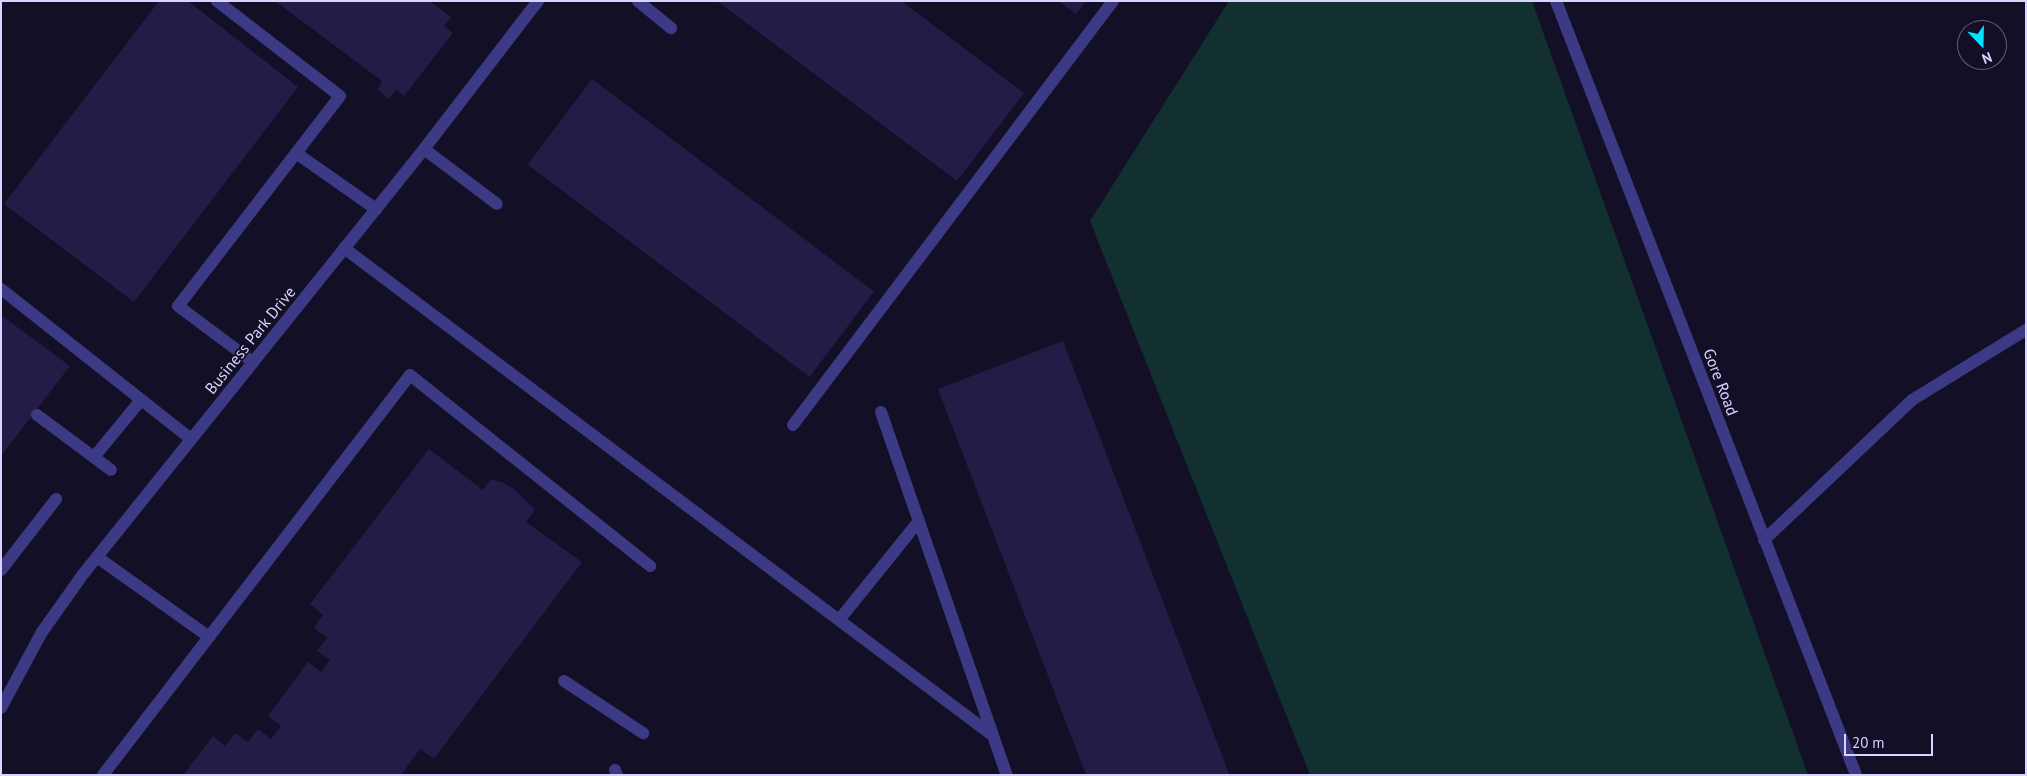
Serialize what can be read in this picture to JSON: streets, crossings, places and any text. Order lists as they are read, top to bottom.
{
  "streets": {
    "street": ["Business Park Drive", "Gore Road"]
  },
  "scale_bar": "20 m",
  "north": "bottom"
}
